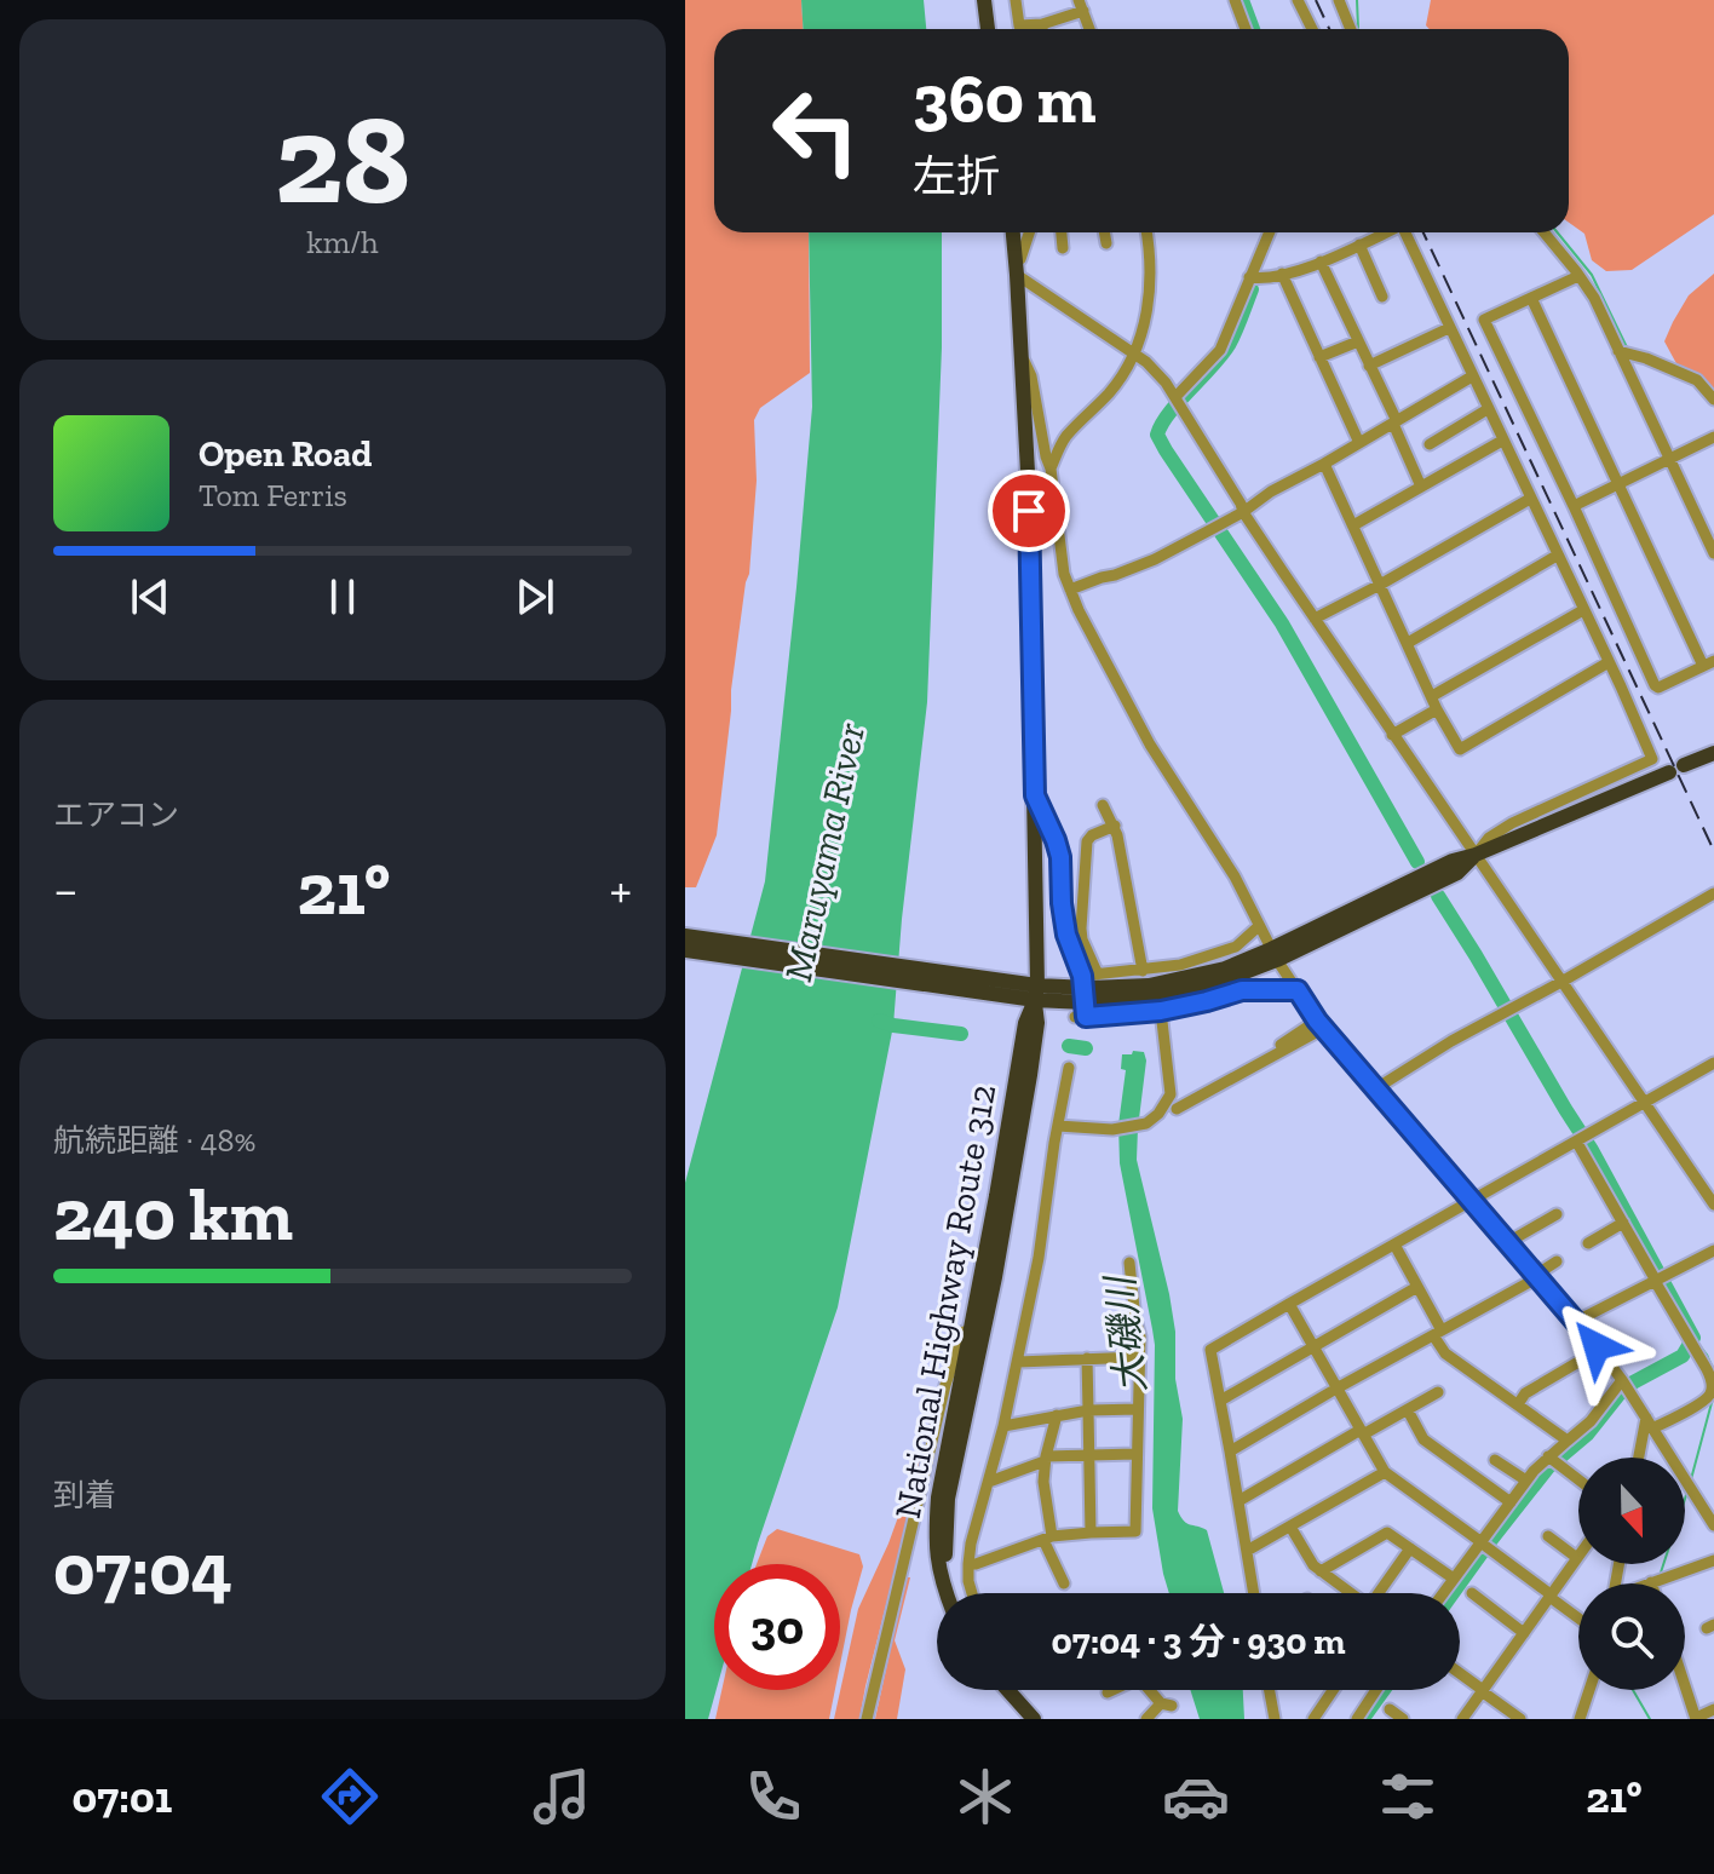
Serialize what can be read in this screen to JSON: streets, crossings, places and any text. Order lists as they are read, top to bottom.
{
  "streets": {
    "highway": ["National Highway Route 312"]
  },
  "water": ["Maruyama River", "大磯川"],
  "north": "bottom",
  "page": {
    "tile": [
      ["28", "km/h"],
      "エアコン",
      ["航続距離 · 48%", "240 km"],
      ["到着", "07:04"]
    ],
    "turn": ["360 m", "左折"],
    "song": ["Open Road", "Tom Ferris"],
    "heat": ["−", "21°", "+"],
    "limit": "30",
    "trip": "07:04 · 3 分 · 930 m",
    "tabs": ["07:01", "21°"]
  }
}
